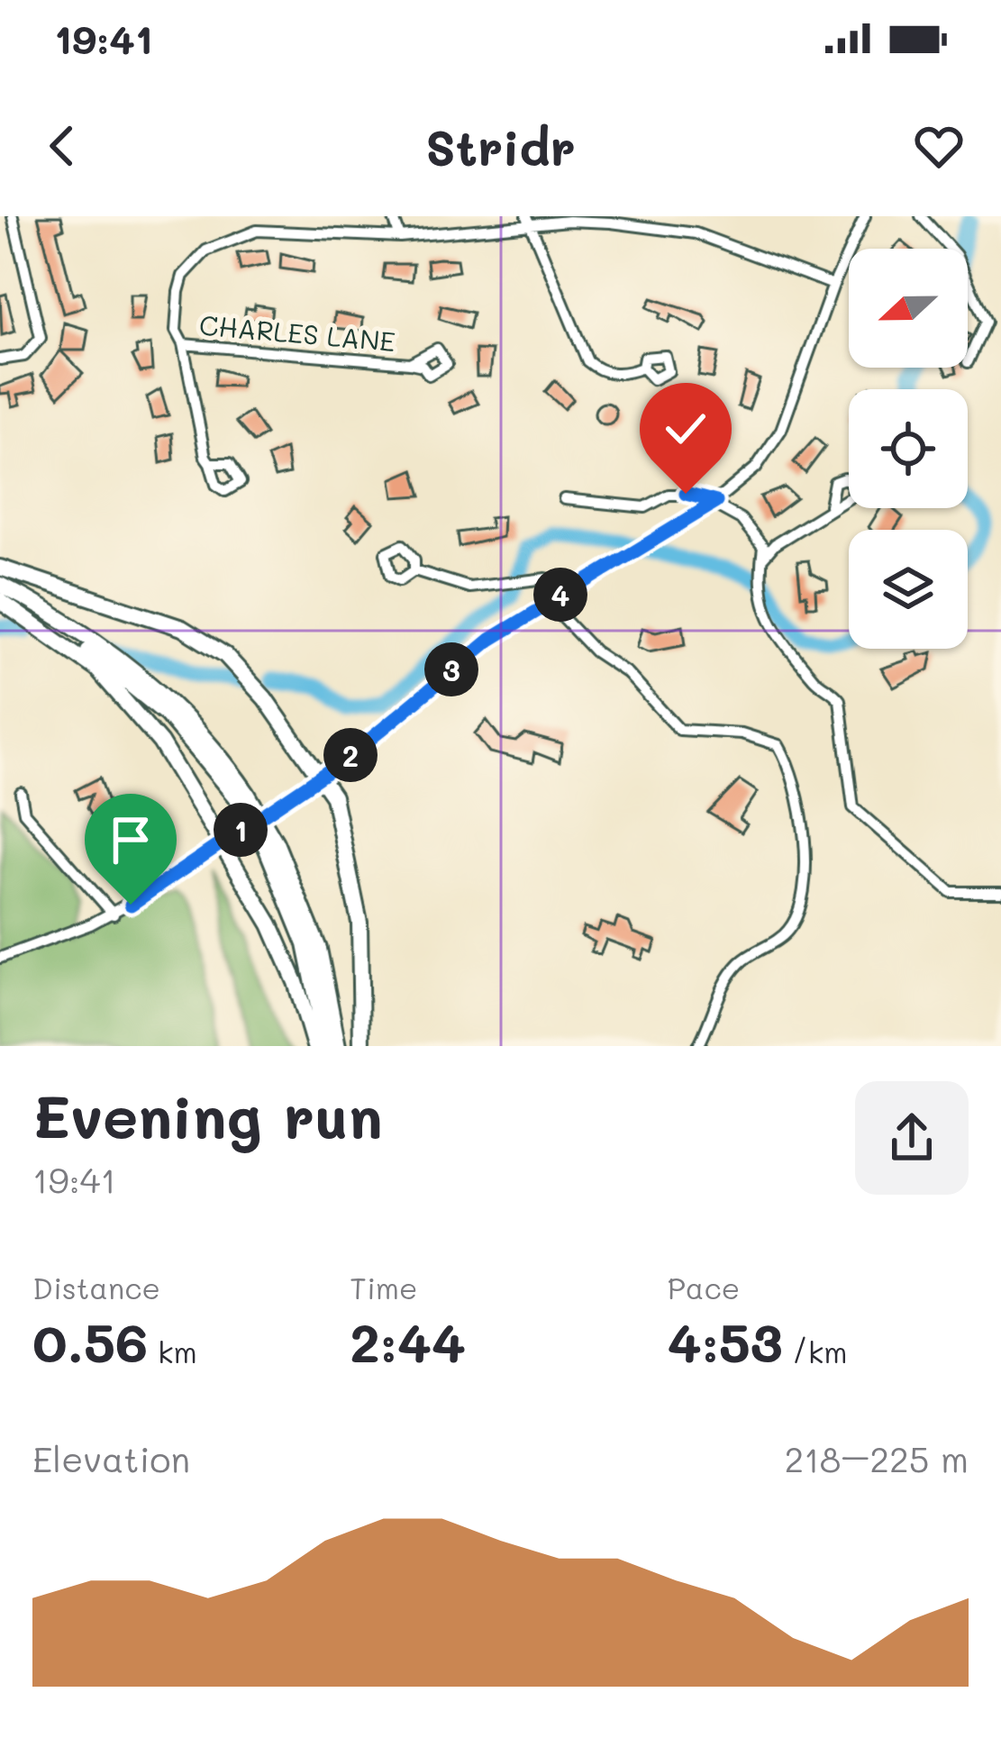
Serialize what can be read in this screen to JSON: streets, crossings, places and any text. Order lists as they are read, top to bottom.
{
  "streets": {
    "street": ["CHARLES LANE"]
  },
  "north": "left",
  "page": {
    "status": "19:41",
    "header": "Stridr",
    "pins": [
      "4",
      "3",
      "2",
      "1"
    ],
    "heading": ["Evening run", "19:41"],
    "stats": [
      ["Distance", "0.56 km"],
      ["Time", "2:44"],
      ["Pace", "4:53 /km"]
    ],
    "chart": ["Elevation", "218–225 m"]
  }
}
